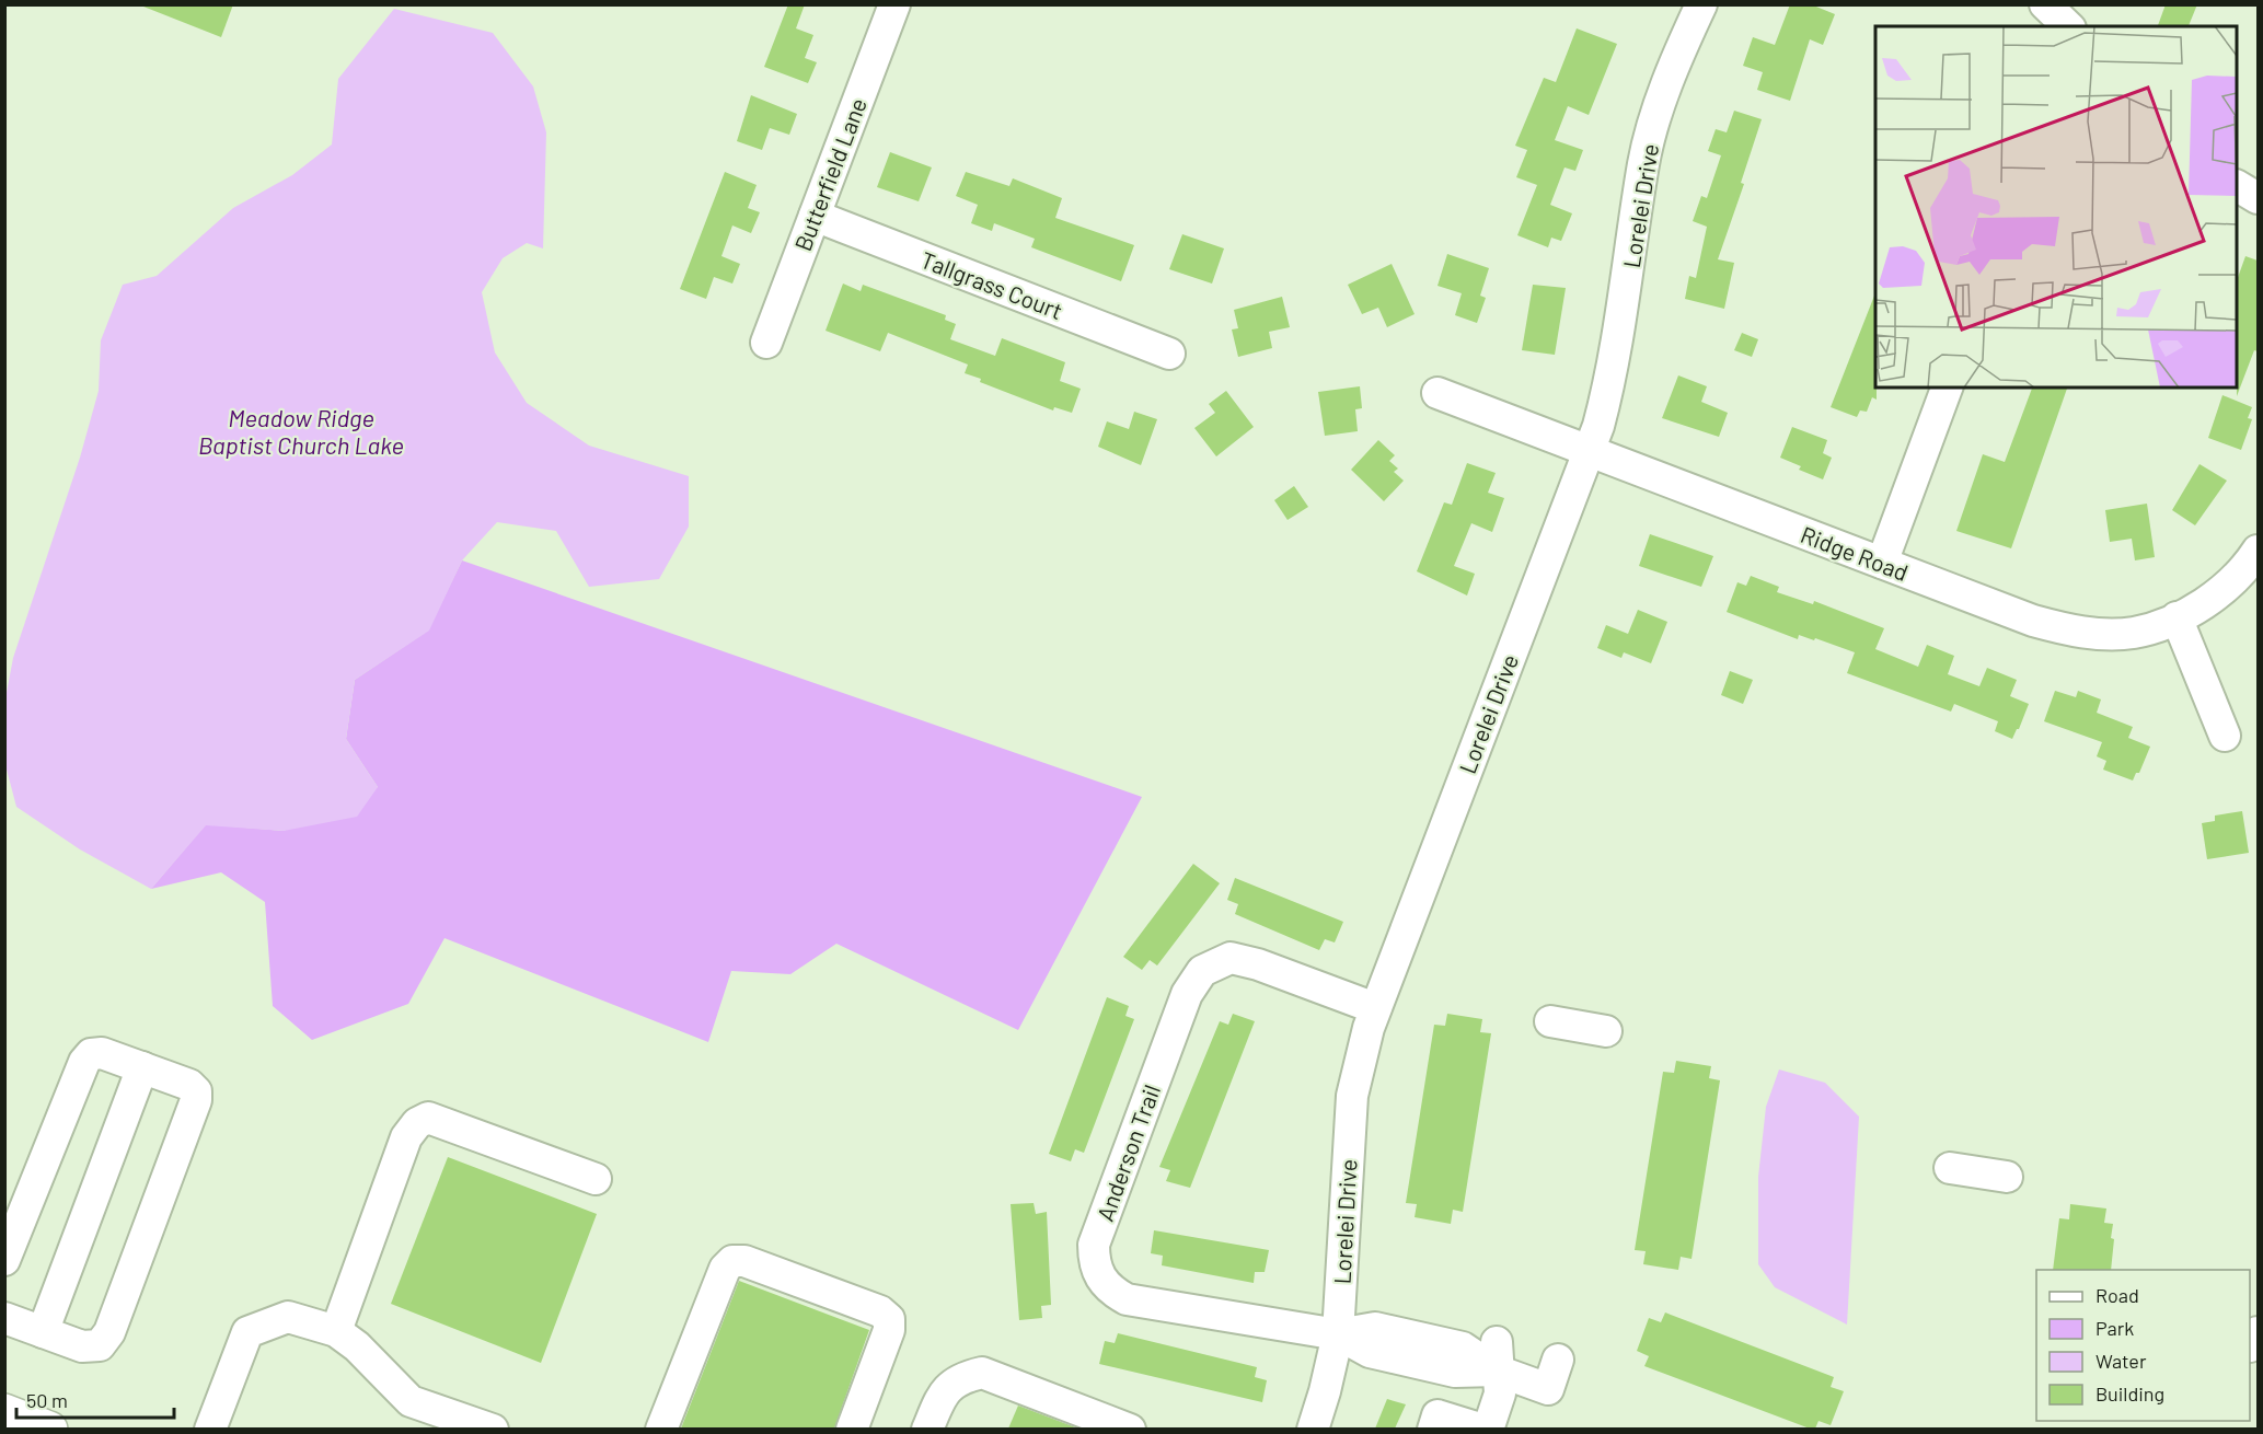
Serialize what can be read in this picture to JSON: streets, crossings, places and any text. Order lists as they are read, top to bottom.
{
  "streets": {
    "street": [
      "Butterfield Lane",
      "Lorelei Drive",
      "Tallgrass Court",
      "Ridge Road",
      "Anderson Trail"
    ]
  },
  "crossings": [
    ["Butterfield Lane", "Tallgrass Court"],
    ["Lorelei Drive", "Ridge Road"],
    ["Lorelei Drive", "Anderson Trail"]
  ],
  "water": ["Meadow Ridge Baptist Church Lake"],
  "legend": [
    "Road",
    "Park",
    "Water",
    "Building"
  ],
  "scale_bar": "50 m"
}
